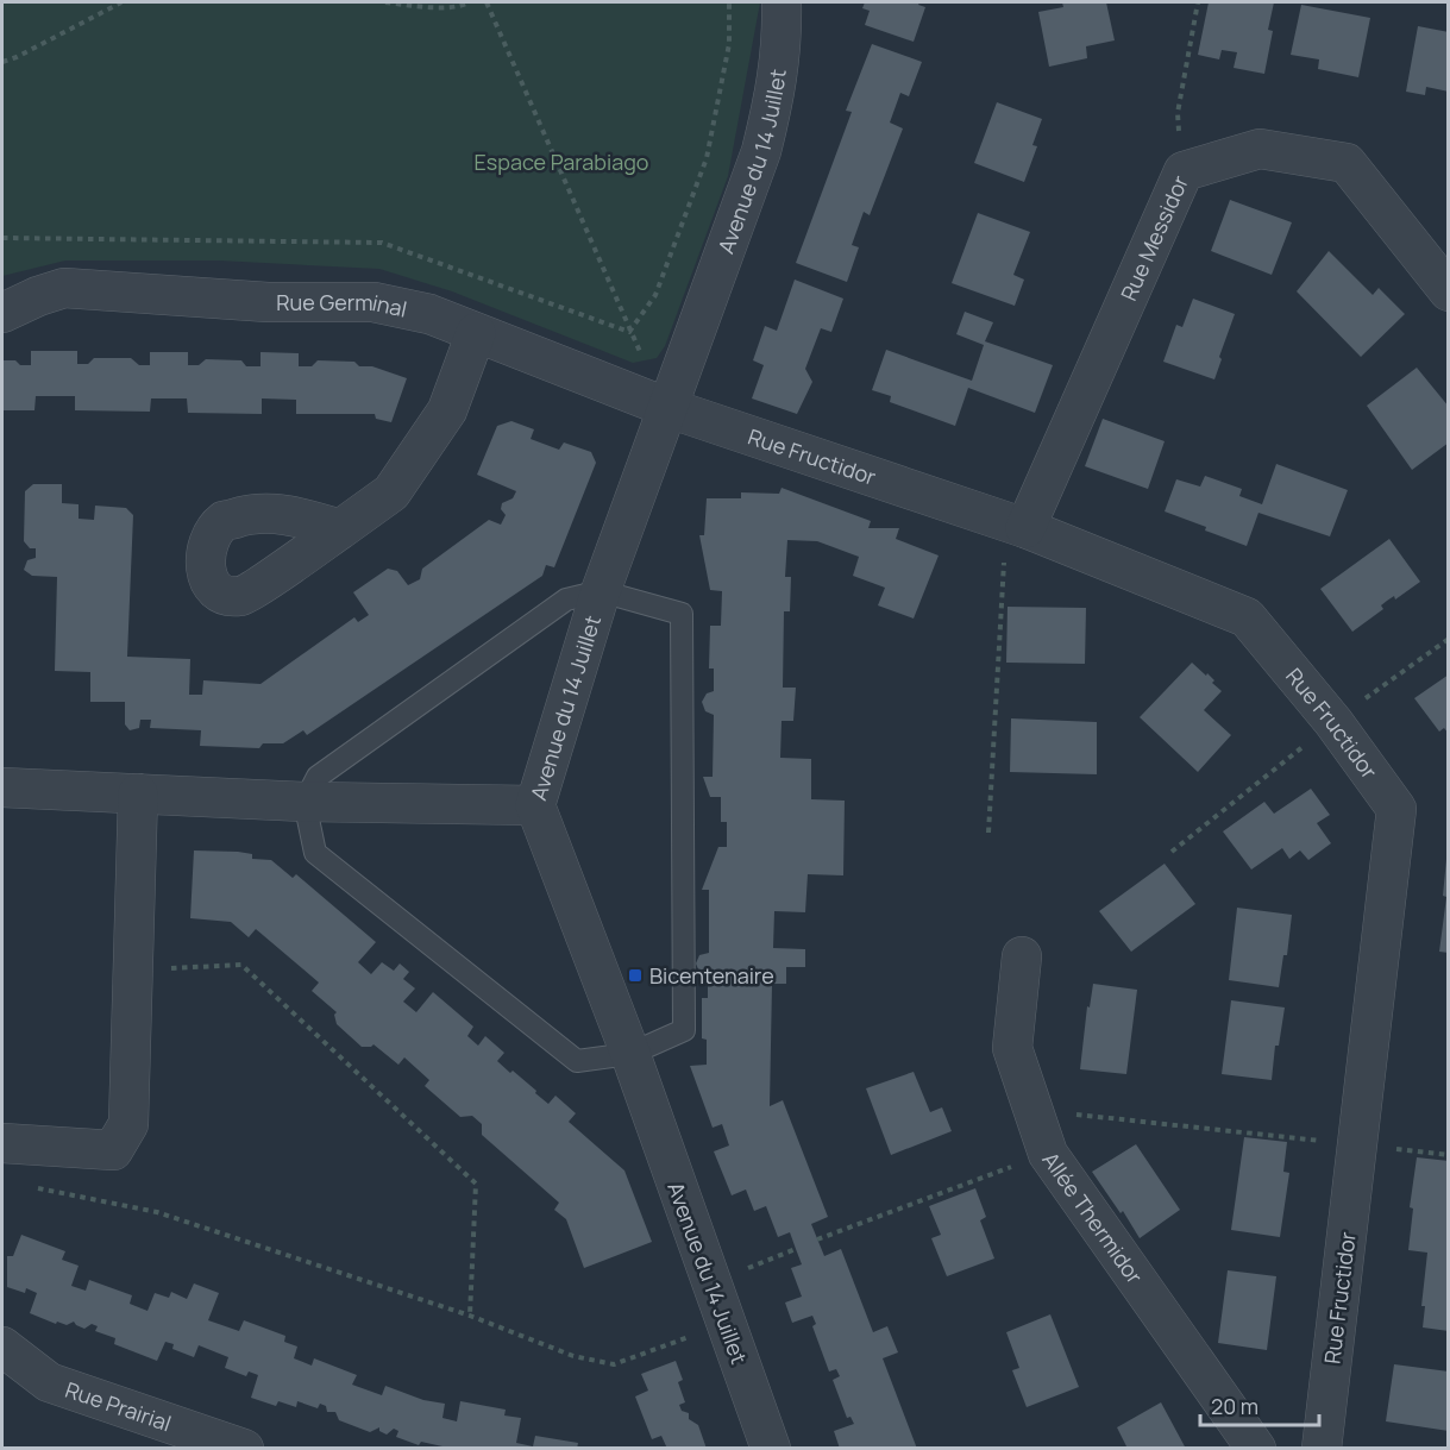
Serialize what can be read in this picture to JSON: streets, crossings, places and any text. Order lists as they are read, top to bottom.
{
  "streets": {
    "street": [
      "Avenue du 14 Juillet",
      "Rue Messidor",
      "Rue Germinal",
      "Rue Fructidor",
      "Allée Thermidor",
      "Rue Prairial"
    ]
  },
  "crossings": [
    ["Avenue du 14 Juillet", "Rue Germinal"],
    ["Avenue du 14 Juillet", "Rue Fructidor"],
    ["Rue Messidor", "Rue Fructidor"],
    ["Rue Germinal", "Rue Fructidor"]
  ],
  "parks": ["Espace Parabiago"],
  "places": {
    "transit": ["Bicentenaire"]
  },
  "scale_bar": "20 m"
}
